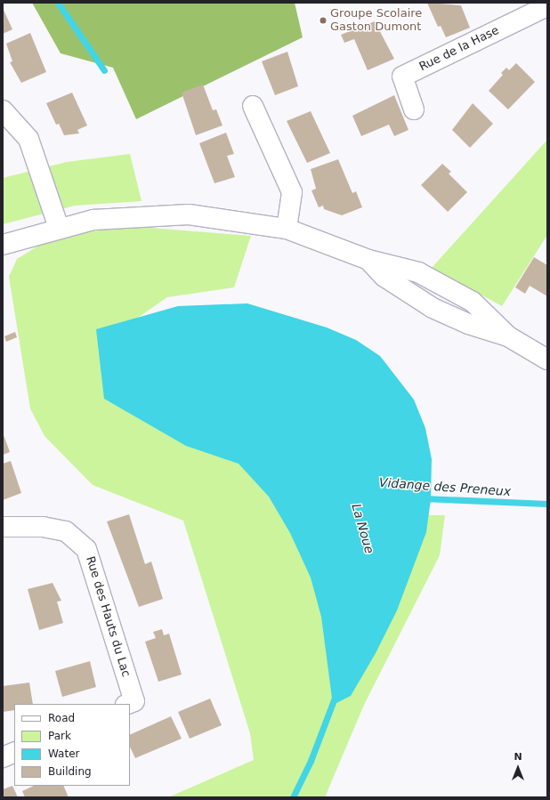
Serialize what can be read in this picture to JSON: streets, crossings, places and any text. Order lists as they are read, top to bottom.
{
  "streets": {
    "street": ["Rue de la Hase", "Rue des Hauts du Lac"]
  },
  "water": ["Vidange des Preneux", "La Noue"],
  "places": ["Groupe Scolaire Gaston Dumont"],
  "legend": [
    "Road",
    "Park",
    "Water",
    "Building"
  ],
  "north": "top"
}
